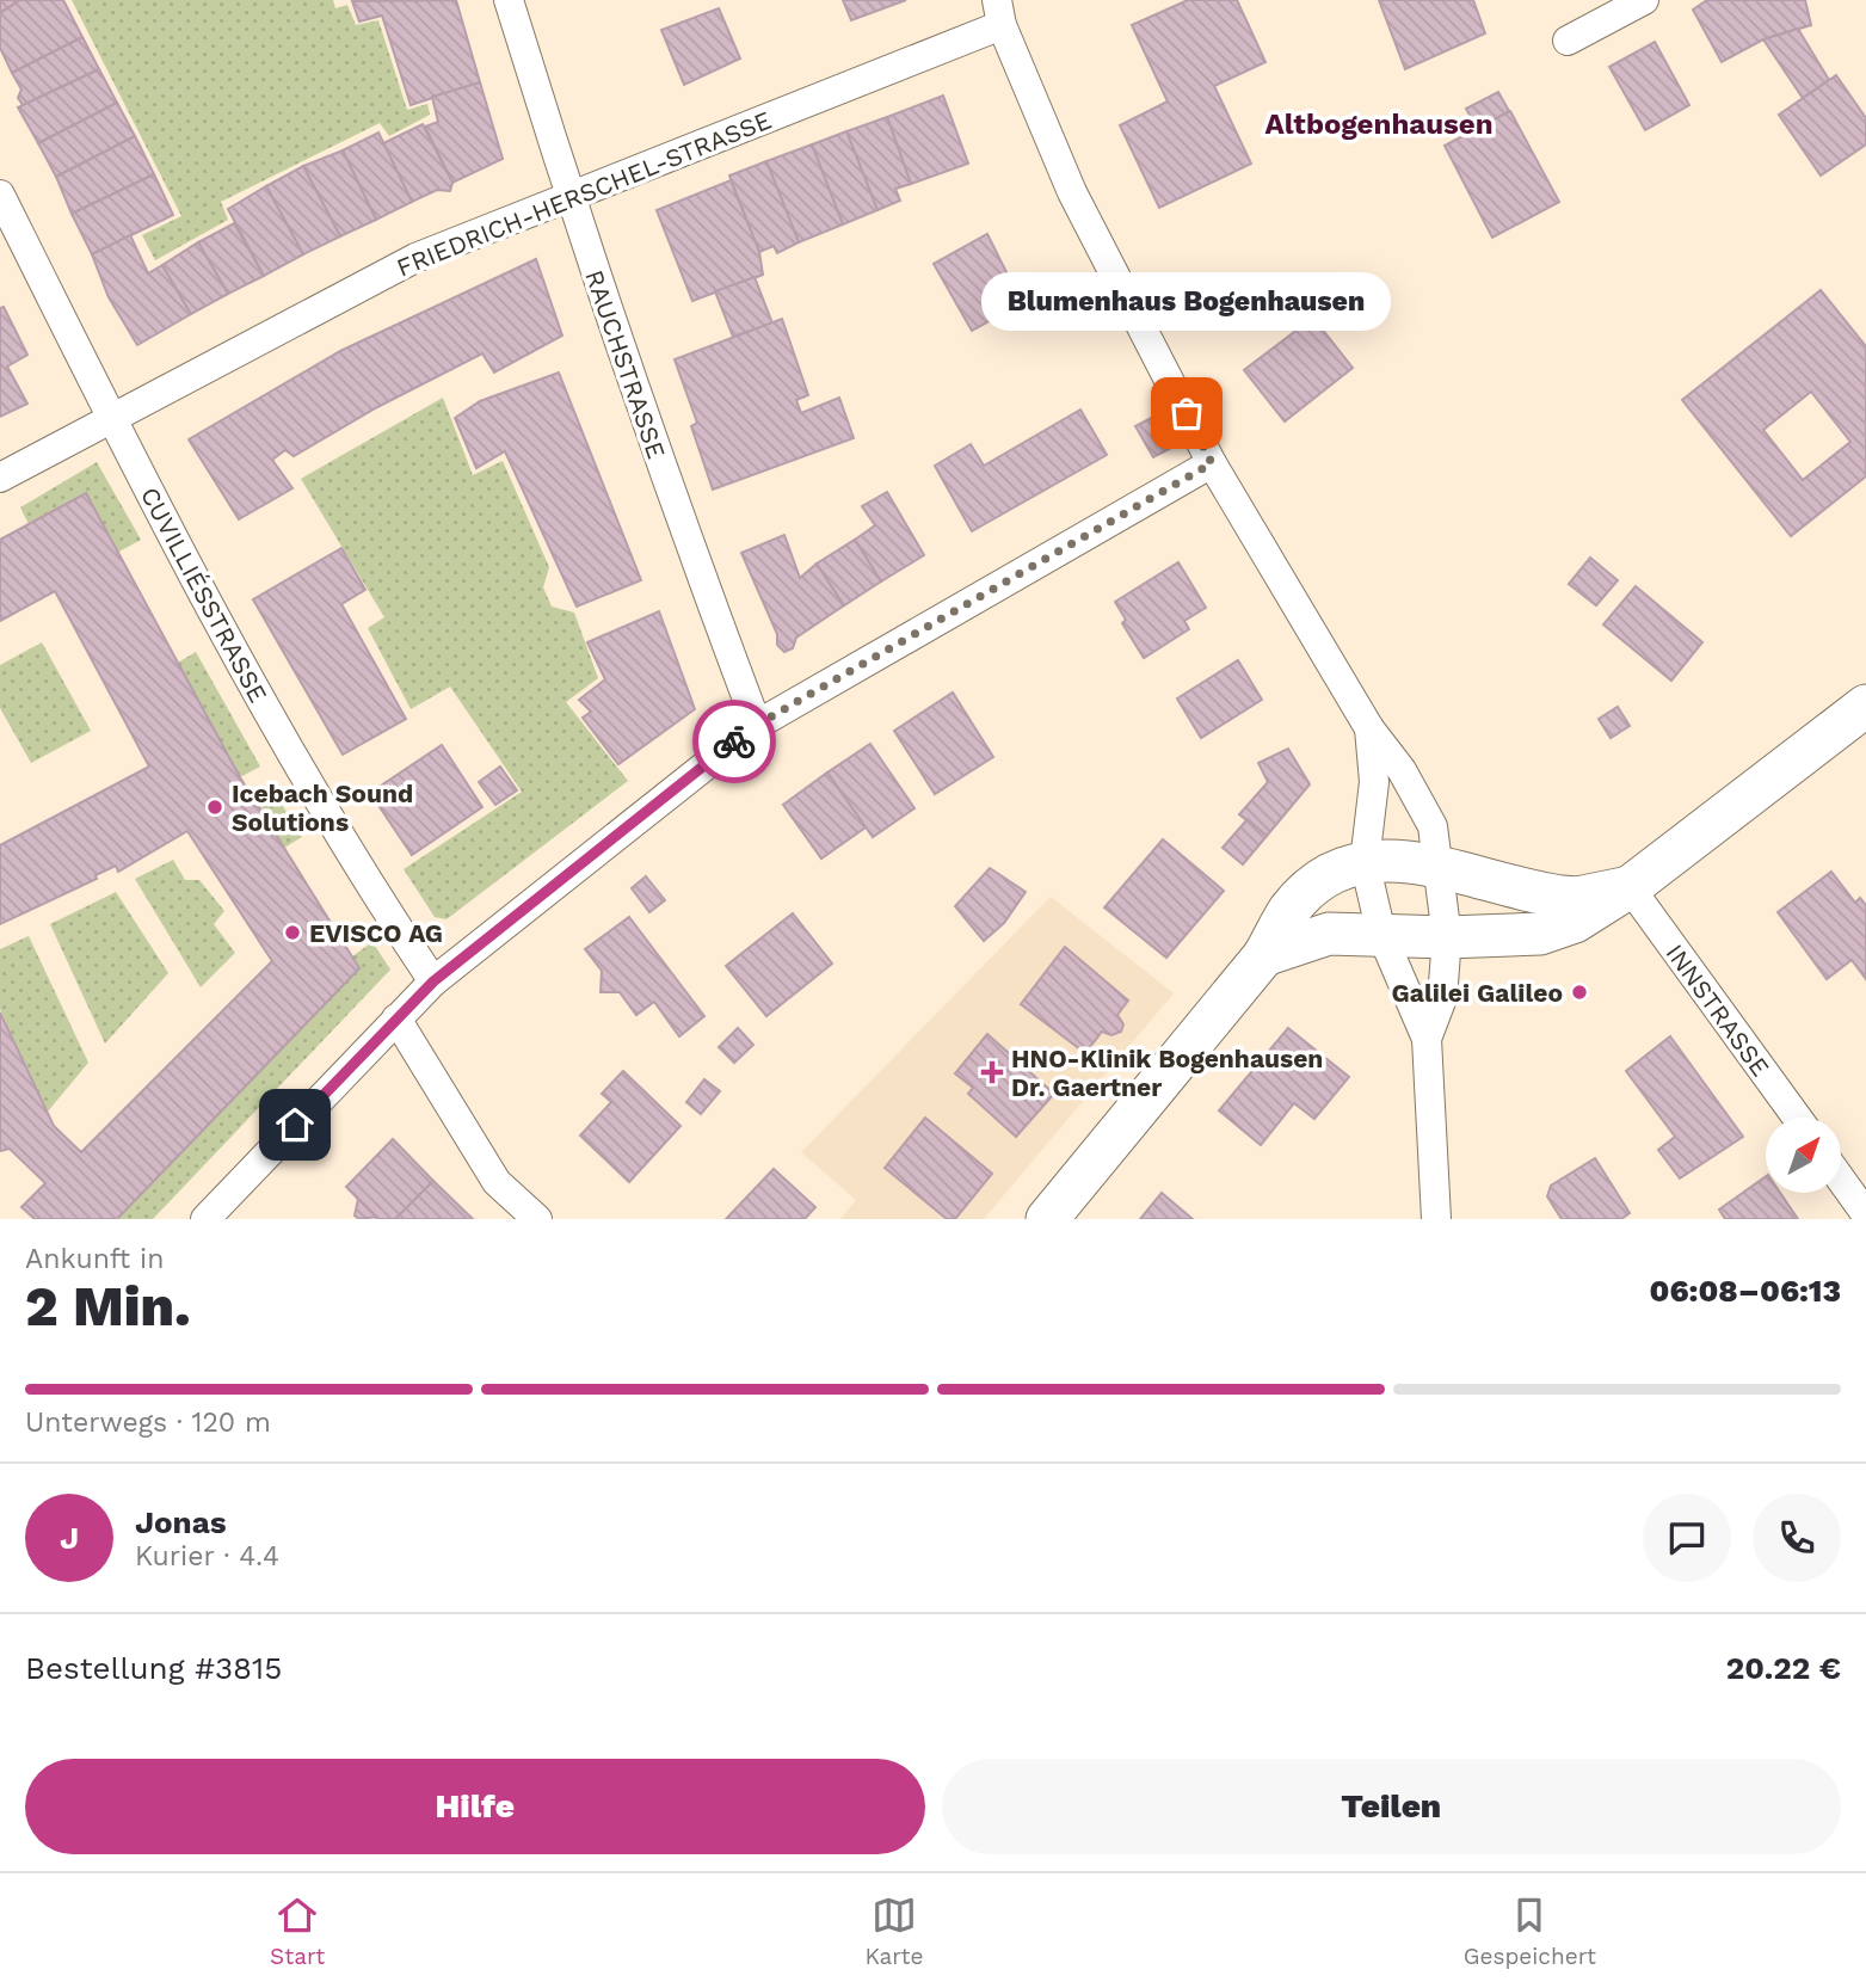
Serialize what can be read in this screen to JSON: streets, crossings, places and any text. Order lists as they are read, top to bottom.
{
  "streets": {
    "street": [
      "FRIEDRICH-HERSCHEL-STRASSE",
      "RAUCHSTRASSE",
      "CUVILLIÉSSTRASSE",
      "INNSTRASSE"
    ]
  },
  "crossings": [
    ["FRIEDRICH-HERSCHEL-STRASSE", "RAUCHSTRASSE"],
    ["FRIEDRICH-HERSCHEL-STRASSE", "CUVILLIÉSSTRASSE"]
  ],
  "districts": ["Altbogenhausen"],
  "places": {
    "other": [
      "Blumenhaus Bogenhausen",
      "Icebach Sound Solutions",
      "EVISCO AG",
      "Galilei Galileo"
    ],
    "health": ["HNO-Klinik Bogenhausen Dr. Gaertner"]
  },
  "north": "top right",
  "page": {
    "bubble": "Blumenhaus Bogenhausen",
    "heading": ["2 Min.", "Ankunft in", "06:08–06:13"],
    "panel": [
      "Jonas",
      "Kurier · 4.4",
      "Bestellung #3815",
      "20.22 €"
    ],
    "bar": "Unterwegs · 120 m",
    "round": "J",
    "buttons": ["Hilfe", "Teilen"],
    "tabs": ["Start", "Karte", "Gespeichert"]
  }
}
